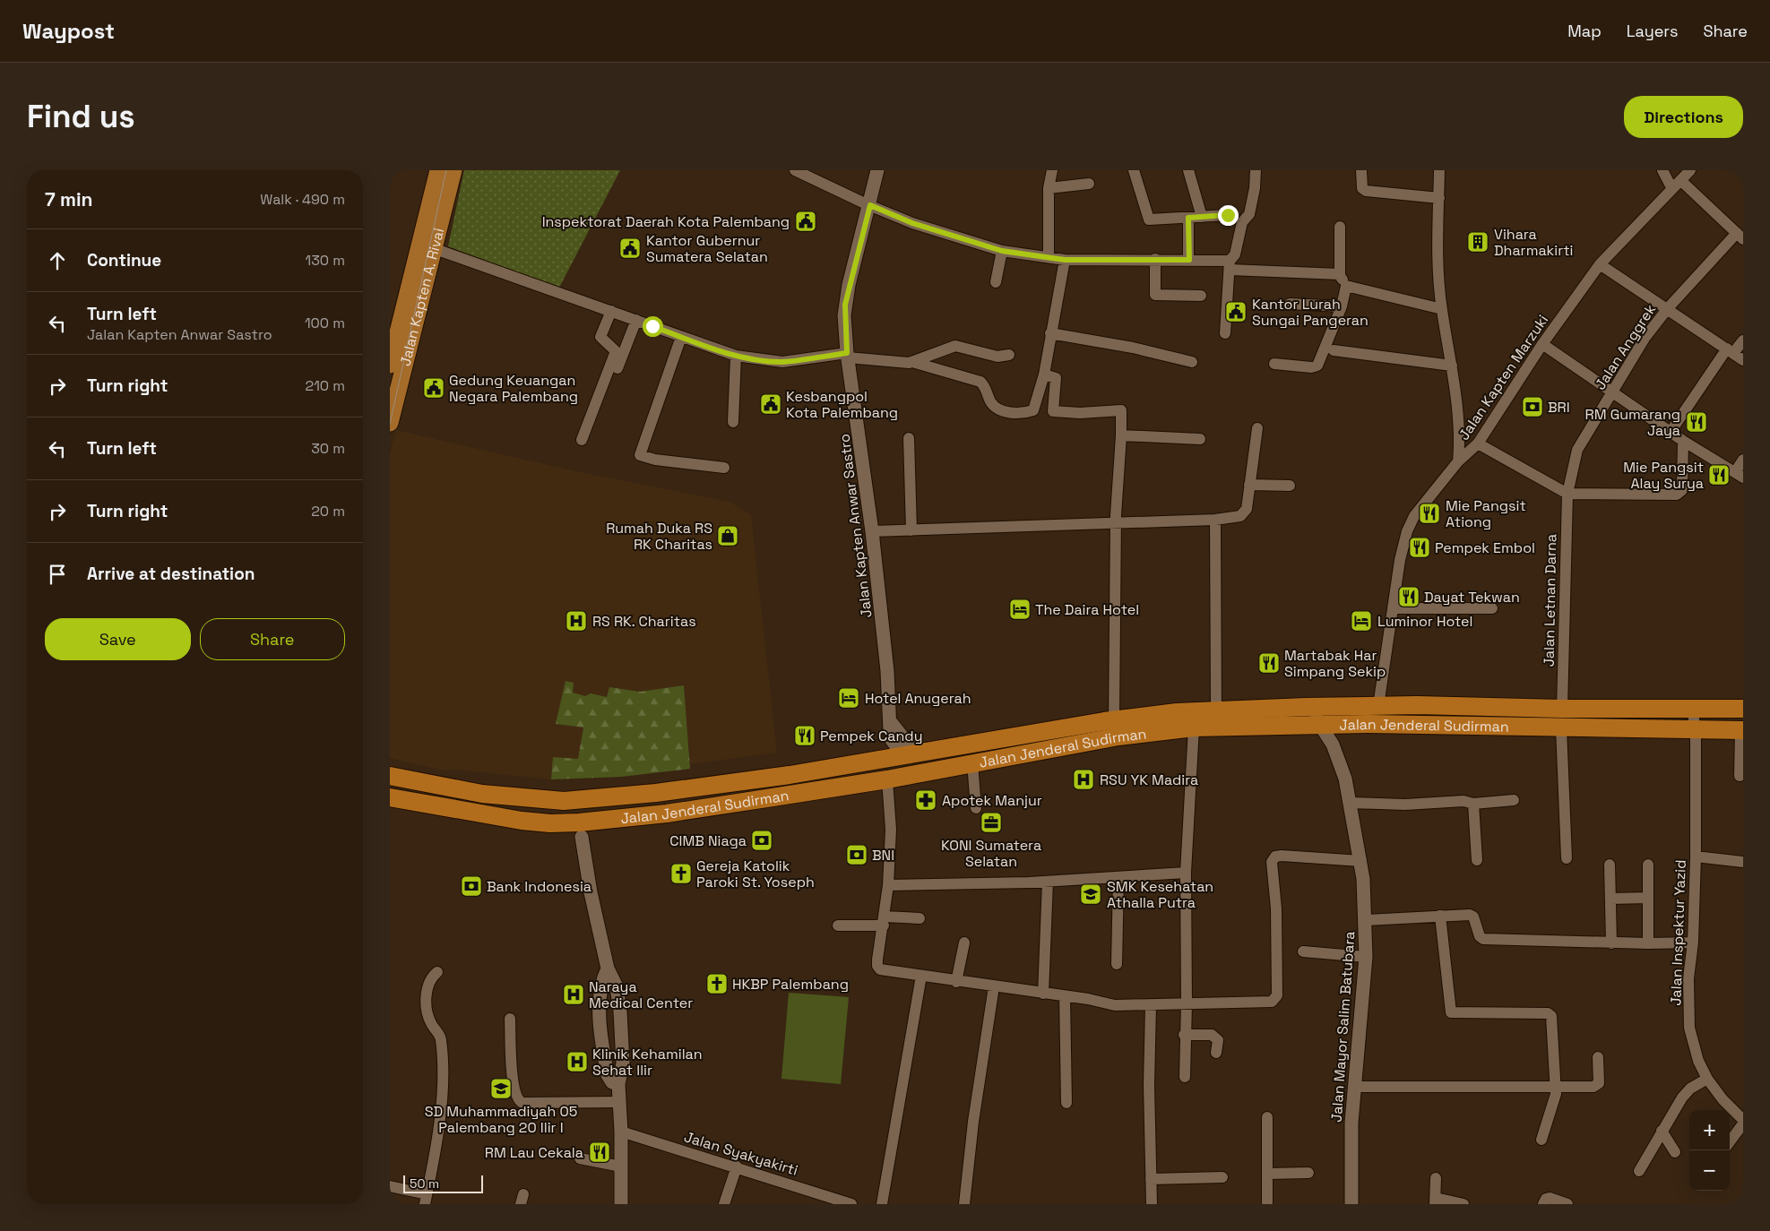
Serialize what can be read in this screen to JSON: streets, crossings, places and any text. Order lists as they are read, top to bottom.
{
  "streets": {
    "highway": ["Jalan Jenderal Sudirman"],
    "main road": ["Jalan Kapten A. Rivai"],
    "street": [
      "Jalan Anggrek",
      "Jalan Kapten Marzuki",
      "Jalan Kapten Anwar Sastro",
      "Jalan Letnan Darna",
      "Jalan Inspektur Yazid",
      "Jalan Mayor Salim Batubara",
      "Jalan Syakyakirti"
    ]
  },
  "crossings": [
    ["Jalan Anggrek", "Jalan Letnan Darna"],
    ["Jalan Kapten Marzuki", "Jalan Jenderal Sudirman"],
    ["Jalan Kapten Anwar Sastro", "Jalan Jenderal Sudirman"],
    ["Jalan Letnan Darna", "Jalan Jenderal Sudirman"],
    ["Jalan Jenderal Sudirman", "Jalan Inspektur Yazid"],
    ["Jalan Jenderal Sudirman", "Jalan Mayor Salim Batubara"]
  ],
  "places": {
    "public building": [
      "Inspektorat Daerah Kota Palembang",
      "Kantor Gubernur Sumatera Selatan",
      "Kantor Lurah Sungai Pangeran",
      "Gedung Keuangan Negara Palembang",
      "Kesbangpol Kota Palembang"
    ],
    "building": ["Vihara Dharmakirti"],
    "bank": [
      "BRI",
      "CIMB Niaga",
      "BNI",
      "Bank Indonesia"
    ],
    "restaurant": [
      "RM Gumarang Jaya",
      "Mie Pangsit Alay Surya",
      "Mie Pangsit Ationg",
      "Pempek Embol",
      "Dayat Tekwan",
      "Martabak Har Simpang Sekip",
      "Pempek Candy",
      "RM Lau Cekala"
    ],
    "shop": ["Rumah Duka RS RK Charitas"],
    "hotel": ["The Daira Hotel", "Luminor Hotel", "Hotel Anugerah"],
    "hospital": [
      "RS RK. Charitas",
      "RSU YK Madira",
      "Naraya Medical Center",
      "Klinik Kehamilan Sehat Ilir"
    ],
    "pharmacy": ["Apotek Manjur"],
    "office": ["KONI Sumatera Selatan"],
    "church": ["Gereja Katolik Paroki St. Yoseph", "HKBP Palembang"],
    "school or university": ["SMK Kesehatan Athalla Putra", "SD Muhammadiyah 05 Palembang 20 Ilir I"]
  },
  "scale_bar": "50 m",
  "page": {
    "header": "Waypost",
    "nav": ["Map", "Layers", "Share"],
    "buttons": [
      "Directions",
      ["Save", "Share"]
    ],
    "title": "Find us",
    "heading": ["7 min", "Walk · 490 m"],
    "list": [
      ["Continue", "130 m"],
      ["Turn left", "Jalan Kapten Anwar Sastro", "100 m"],
      ["Turn right", "210 m"],
      ["Turn left", "30 m"],
      ["Turn right", "20 m"],
      "Arrive at destination"
    ],
    "map_buttons": ["+", "−"],
    "scale": "50 m"
  }
}
